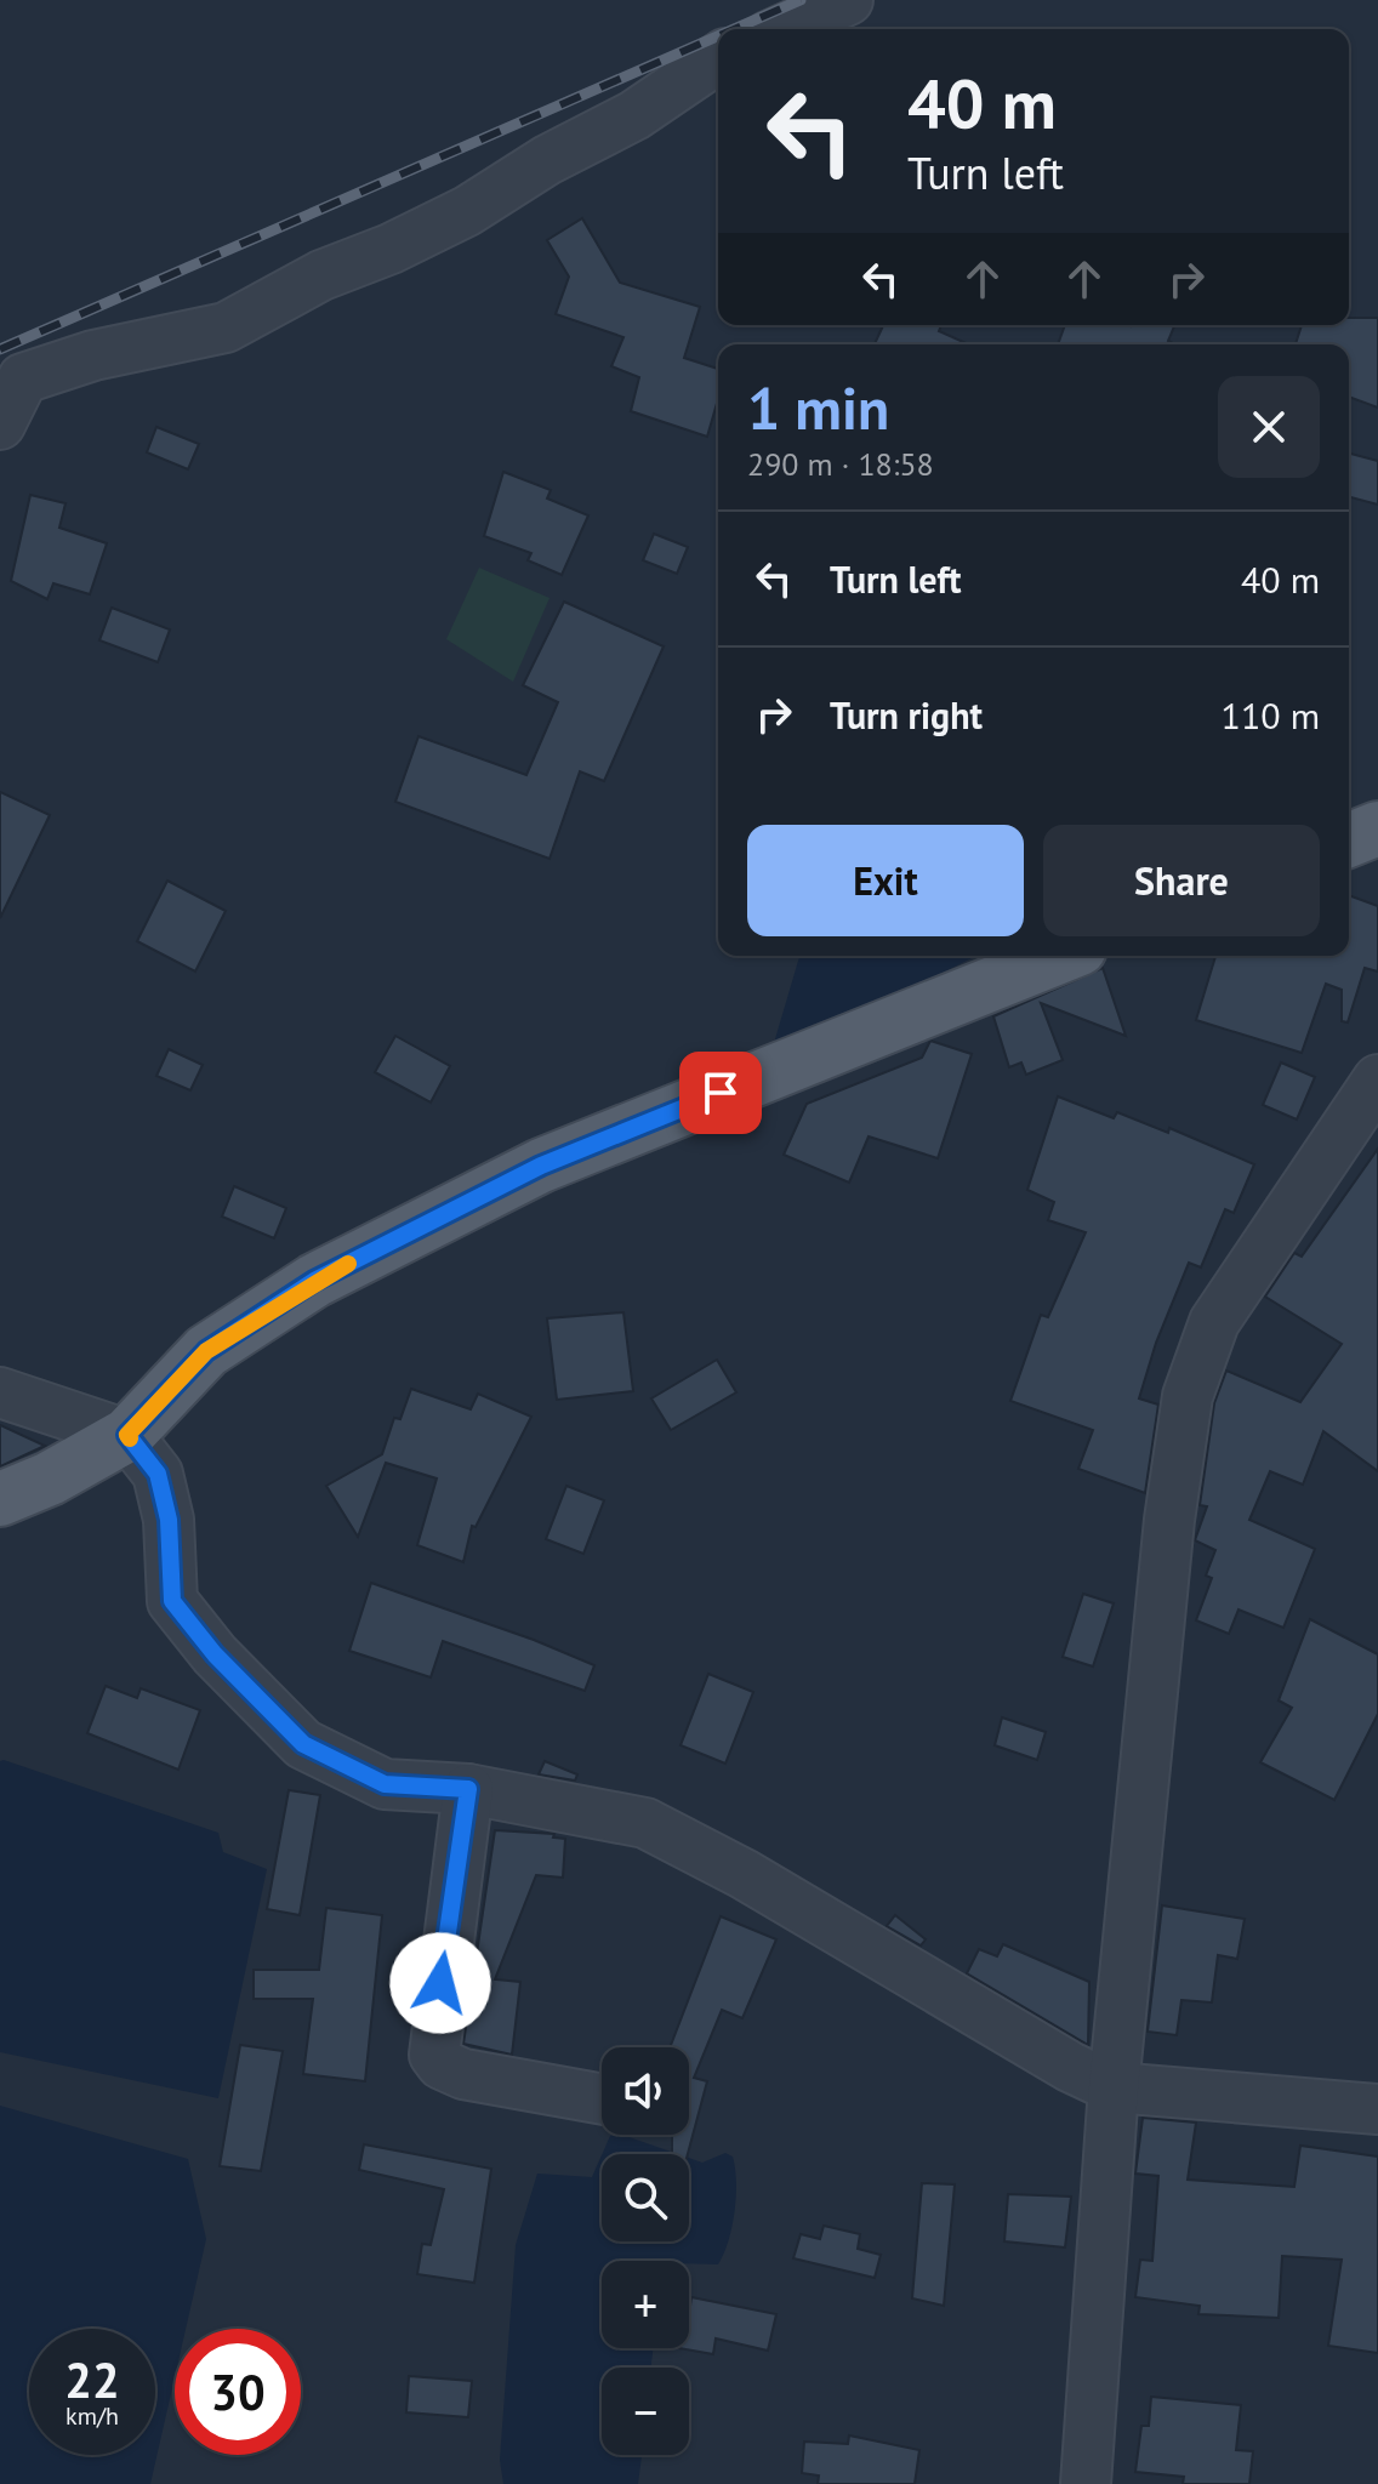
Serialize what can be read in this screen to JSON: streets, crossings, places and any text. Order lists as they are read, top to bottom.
{
  "page": {
    "turn": ["40 m", "Turn left"],
    "heading": ["1 min", "290 m · 18:58"],
    "list": [
      {
        "name": "Turn left",
        "value": "40 m"
      },
      {
        "name": "Turn right",
        "value": "110 m"
      }
    ],
    "buttons": ["Exit", "Share"],
    "map_buttons": ["+", "−"],
    "speed": "22 km/h",
    "limit": "30"
  }
}
